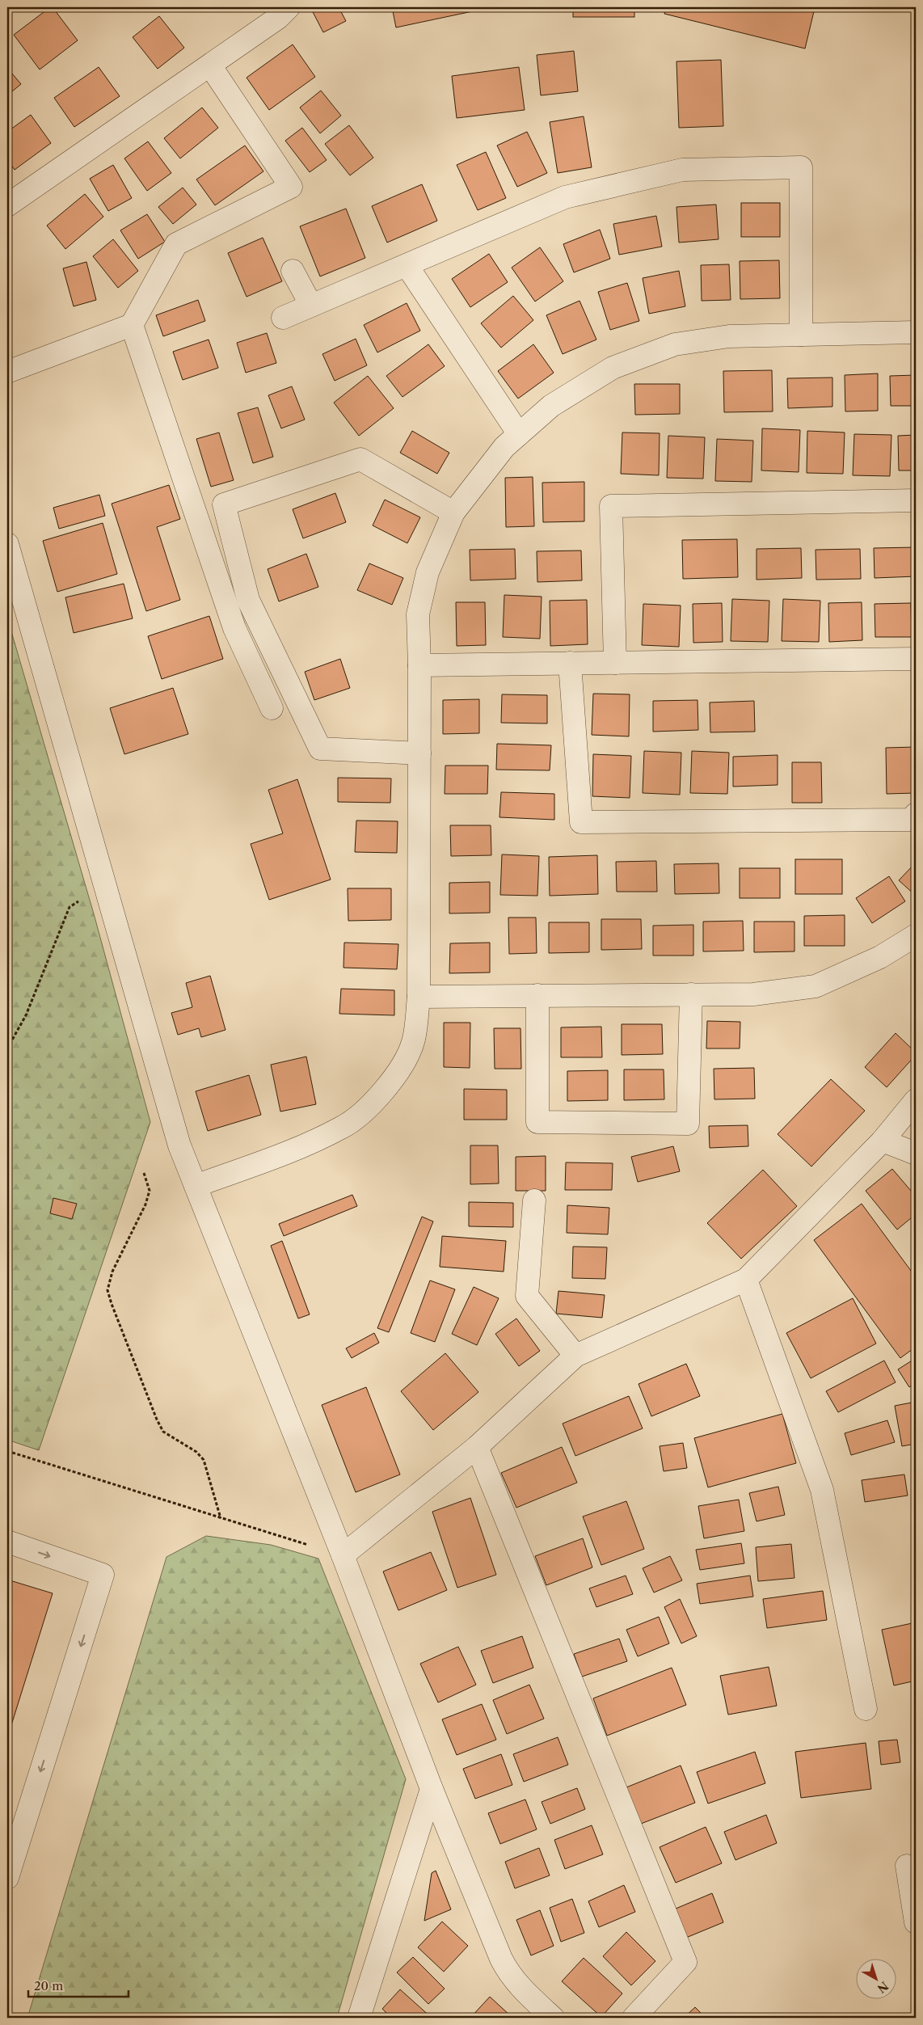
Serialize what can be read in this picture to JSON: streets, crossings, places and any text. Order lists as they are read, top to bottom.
{
  "scale_bar": "20 m",
  "north": "bottom right"
}
